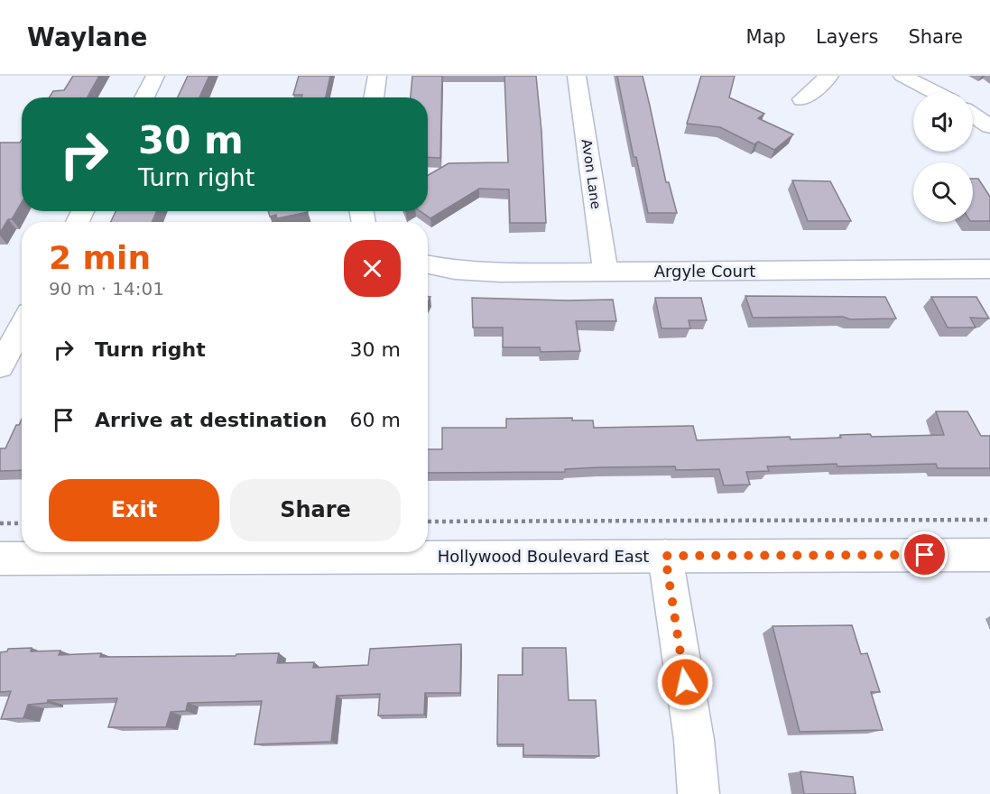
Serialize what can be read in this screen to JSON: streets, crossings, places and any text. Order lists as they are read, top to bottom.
{
  "streets": {
    "street": ["Avon Lane", "Argyle Court", "Hollywood Boulevard East"]
  },
  "crossings": [
    ["Avon Lane", "Argyle Court"]
  ],
  "page": {
    "header": "Waylane",
    "nav": ["Map", "Layers", "Share"],
    "turn": ["30 m", "Turn right"],
    "heading": ["2 min", "90 m · 14:01"],
    "list": [
      {
        "name": "Turn right",
        "value": "30 m"
      },
      {
        "name": "Arrive at destination",
        "value": "60 m"
      }
    ],
    "buttons": ["Exit", "Share"]
  }
}
